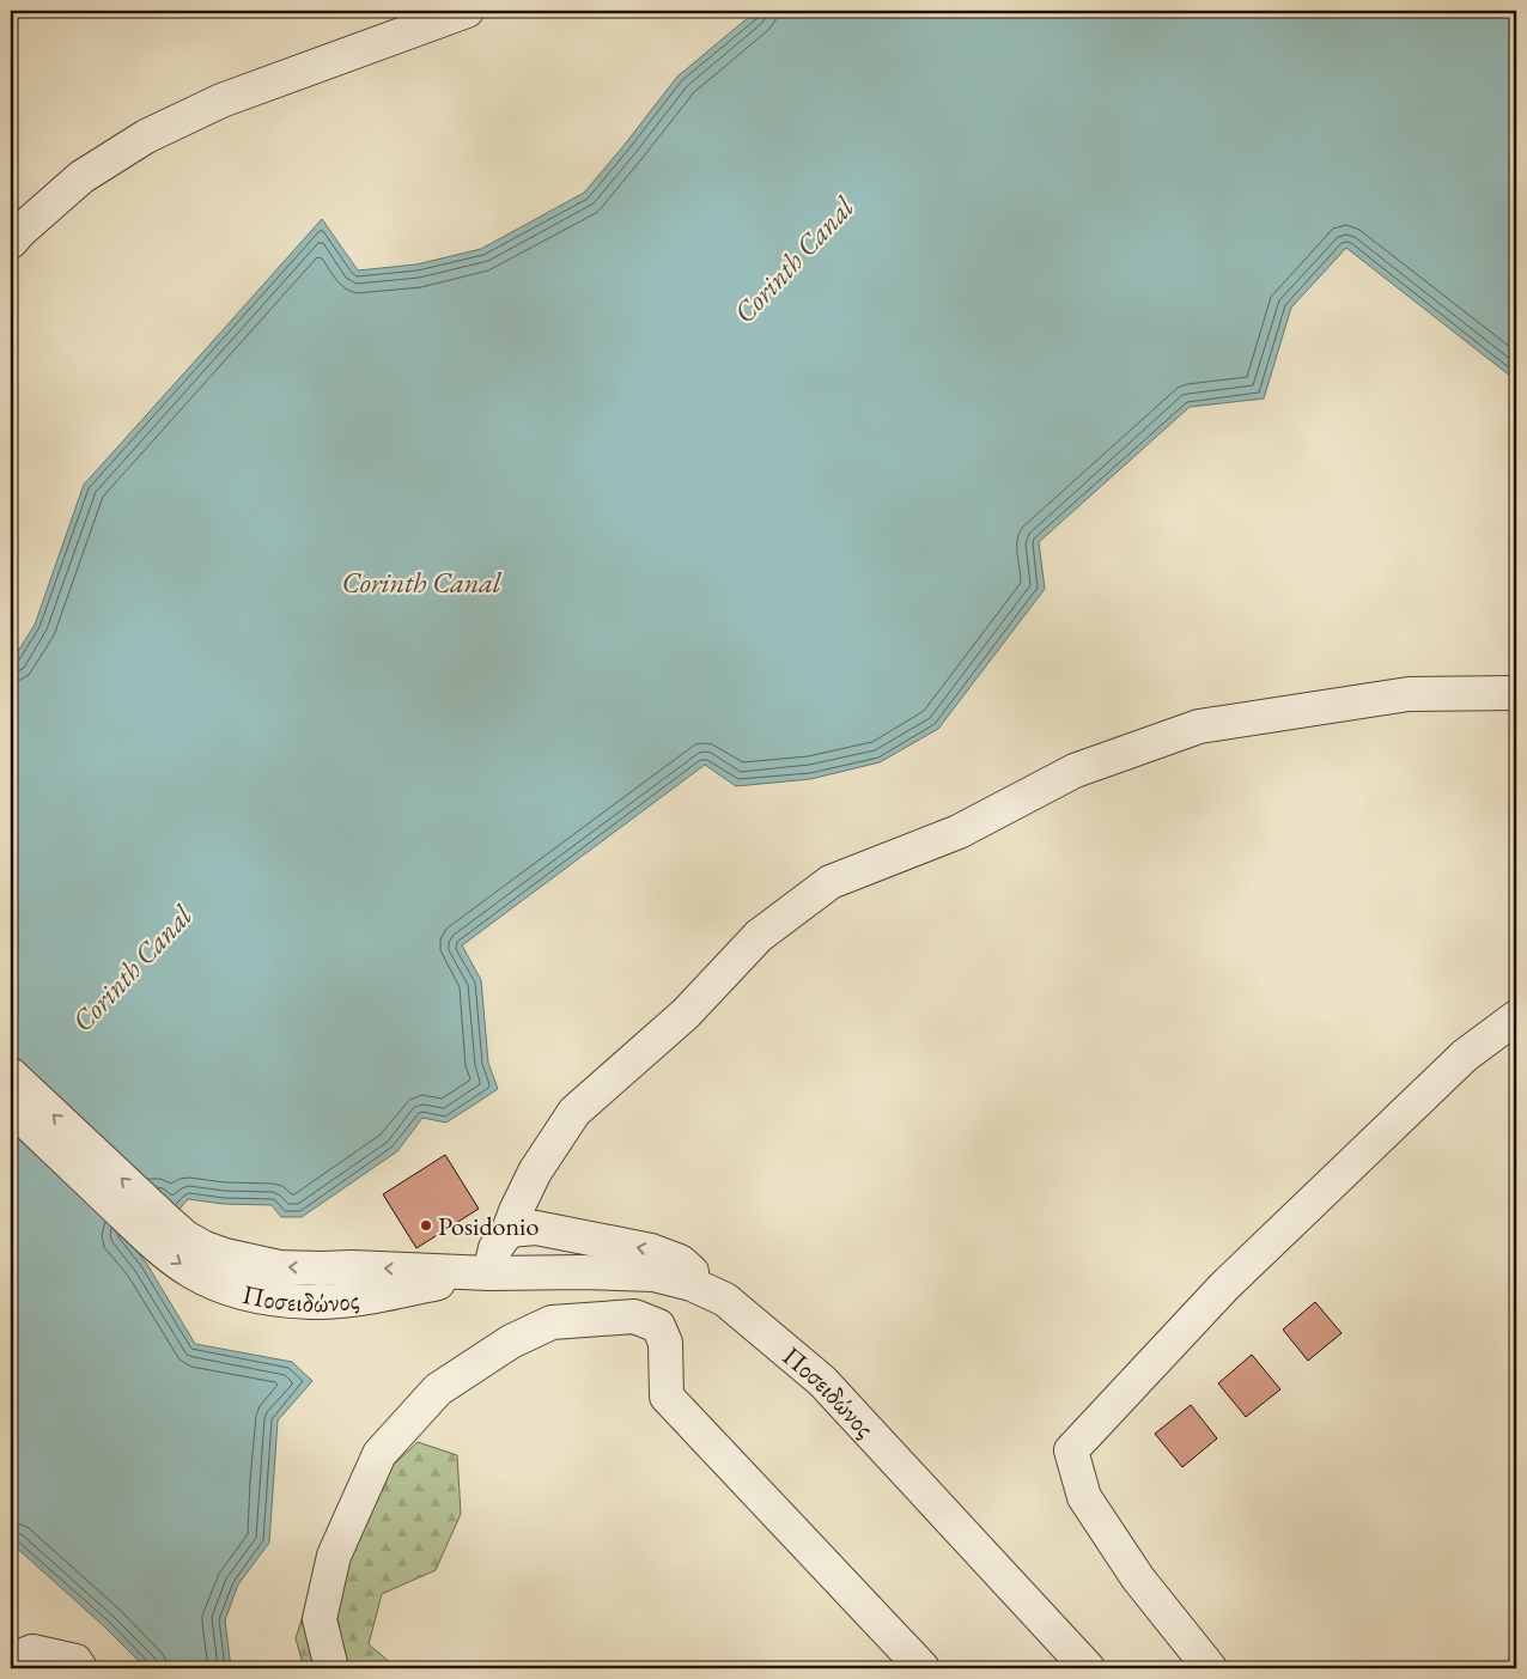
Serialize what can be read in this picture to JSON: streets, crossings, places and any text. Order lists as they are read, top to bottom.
{
  "streets": {
    "street": ["Ποσειδώνος"]
  },
  "water": ["Corinth Canal"],
  "places": ["Posidonio"]
}
